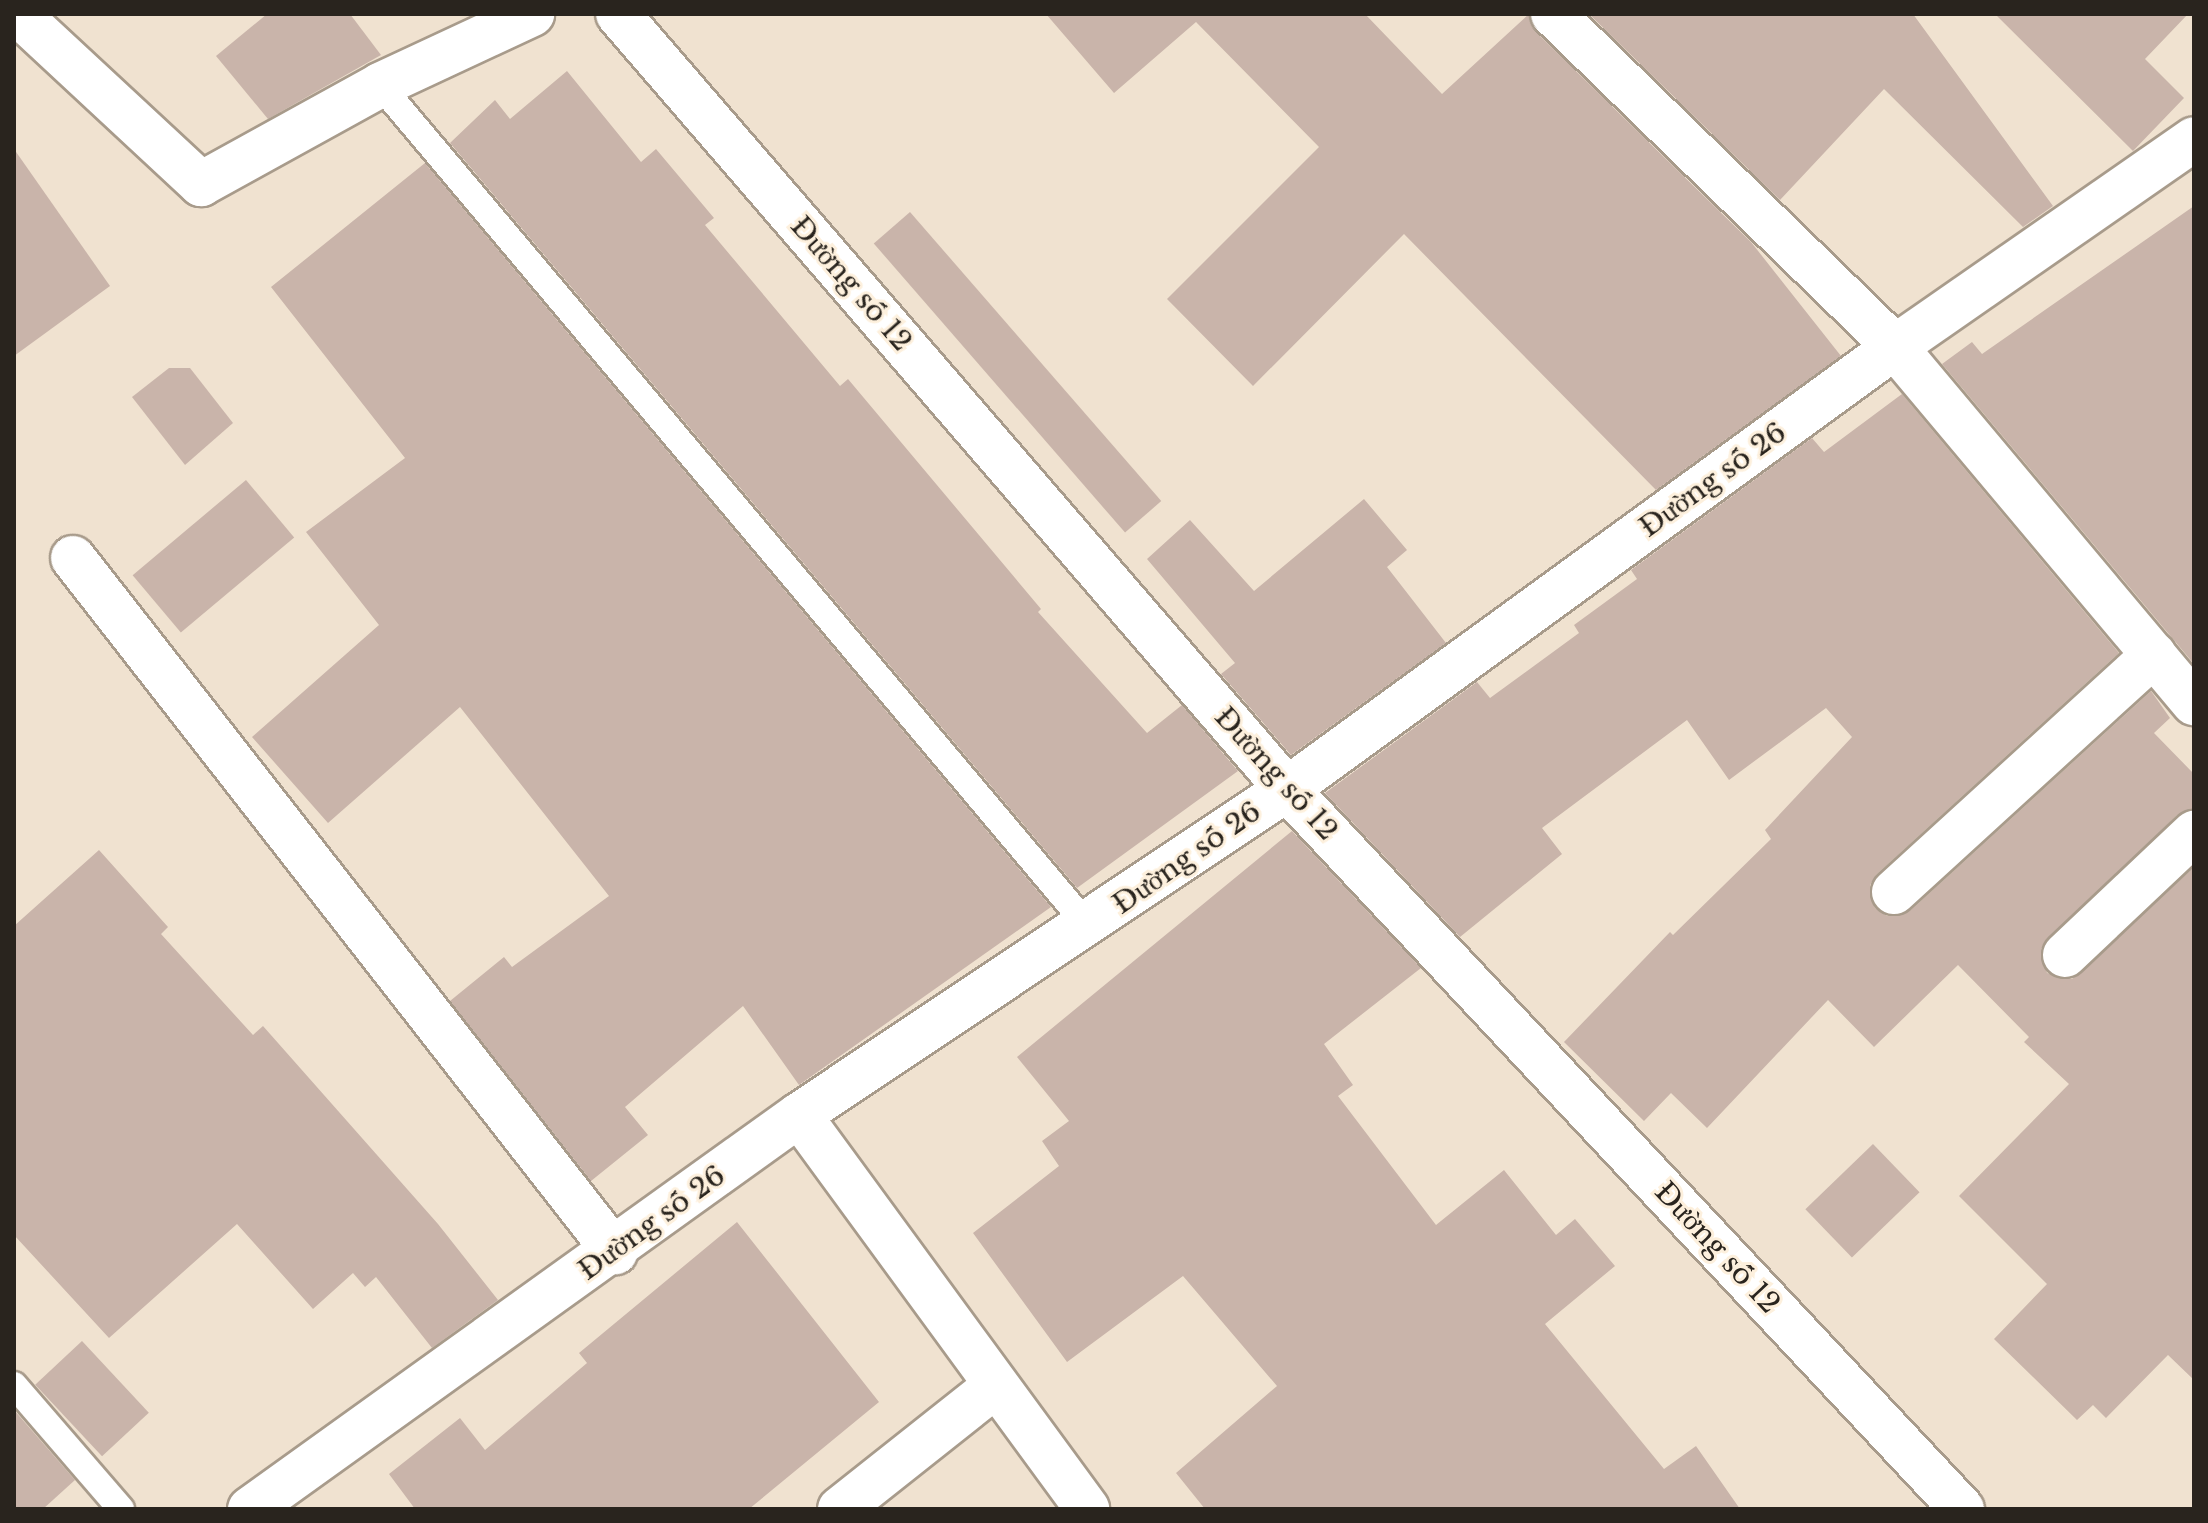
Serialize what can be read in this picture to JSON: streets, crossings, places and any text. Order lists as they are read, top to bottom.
{
  "streets": {
    "street": ["Đường số 12", "Đường số 26"]
  },
  "crossings": [
    ["Đường số 12", "Đường số 26"]
  ]
}
